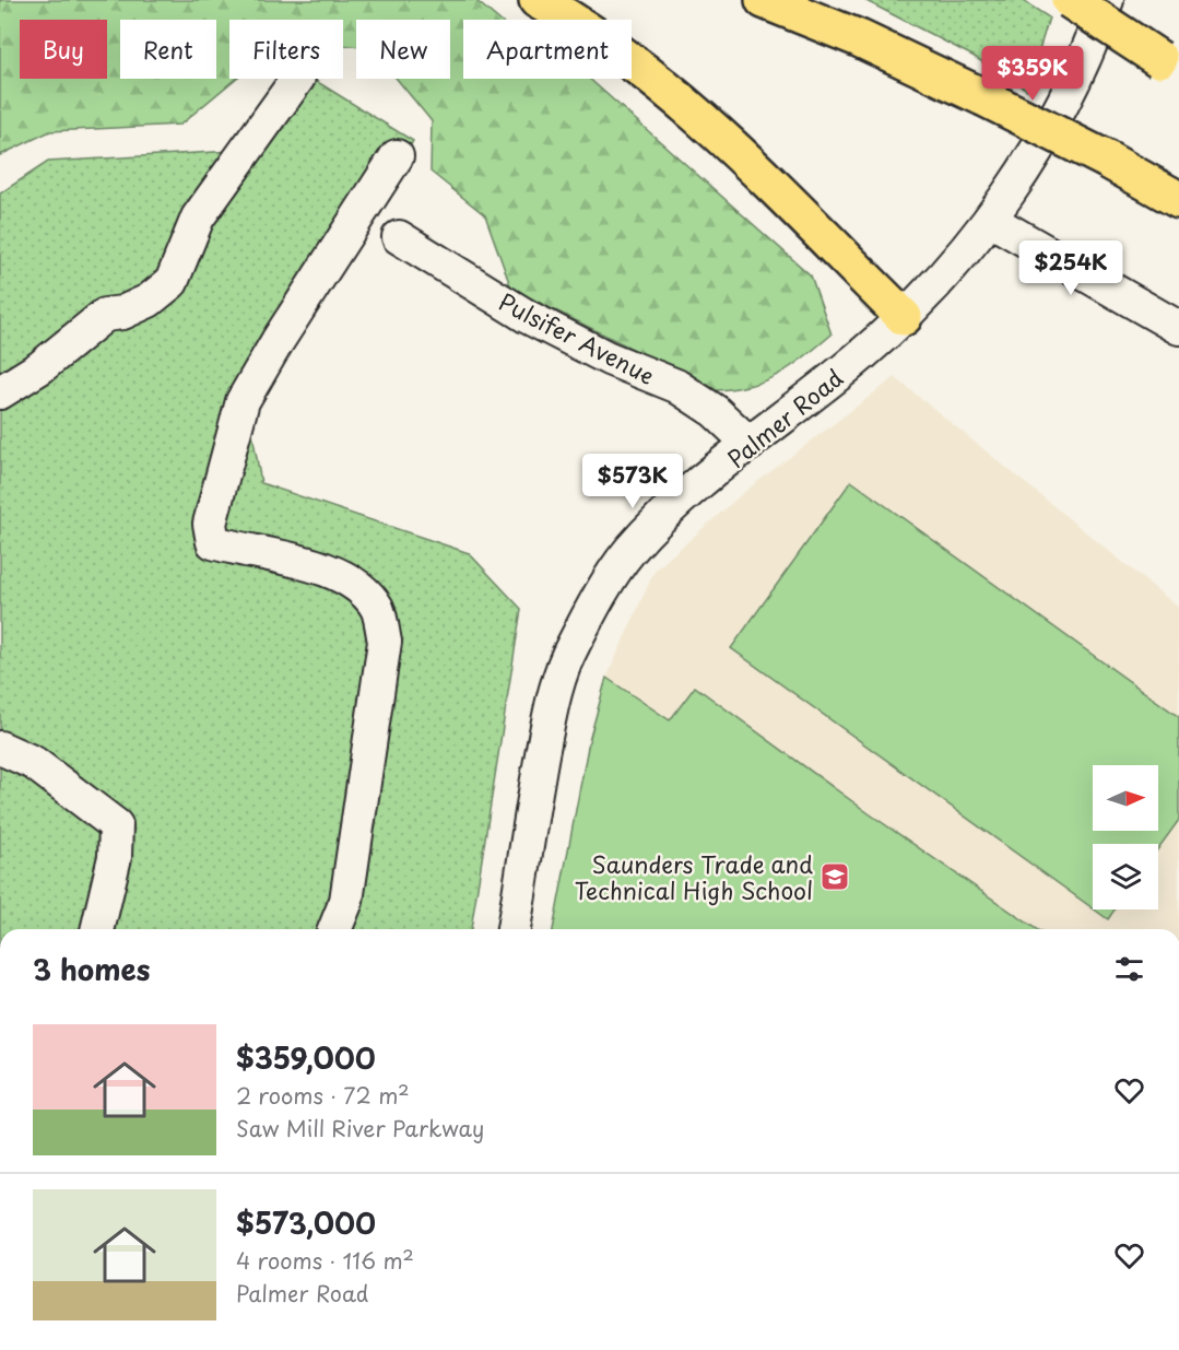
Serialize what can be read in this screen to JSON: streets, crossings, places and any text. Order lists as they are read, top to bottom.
{
  "streets": {
    "street": ["Pulsifer Avenue", "Palmer Road"]
  },
  "crossings": [
    ["Pulsifer Avenue", "Palmer Road"]
  ],
  "places": {
    "school or university": ["Saunders Trade and Technical High School"]
  },
  "north": "right",
  "page": {
    "chip": [
      "Buy",
      "Rent",
      "Filters",
      "New",
      "Apartment"
    ],
    "price": ["$359K", "$254K", "$573K"],
    "heading": "3 homes",
    "list": [
      {
        "name": "$359,000",
        "note": "2 rooms · 72 m² · Saw Mill River Parkway"
      },
      {
        "name": "$573,000",
        "note": "4 rooms · 116 m² · Palmer Road"
      }
    ]
  }
}
